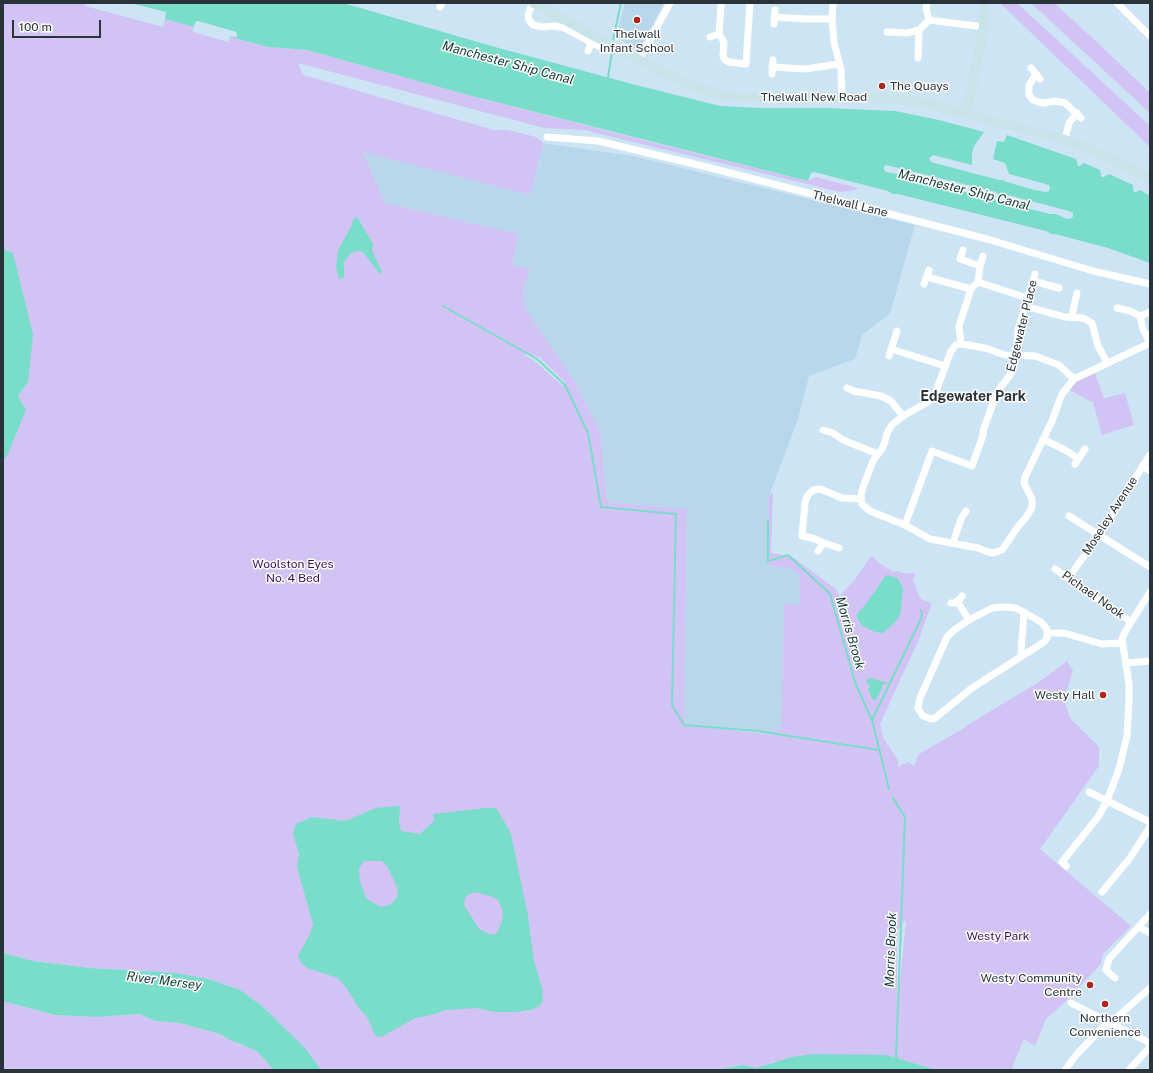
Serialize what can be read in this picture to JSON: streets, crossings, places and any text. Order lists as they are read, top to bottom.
{
  "streets": {
    "main road": ["Thelwall New Road"],
    "street": [
      "Thelwall Lane",
      "Edgewater Place",
      "Moseley Avenue",
      "Pichael Nook"
    ]
  },
  "crossings": [
    ["Moseley Avenue", "Pichael Nook"]
  ],
  "districts": ["Edgewater Park"],
  "water": ["Manchester Ship Canal", "Morris Brook", "River Mersey"],
  "parks": ["Woolston Eyes No. 4 Bed", "Westy Park"],
  "places": [
    "Thelwall Infant School",
    "The Quays",
    "Westy Hall",
    "Westy Community Centre",
    "Northern Convenience"
  ],
  "scale_bar": "100 m"
}
